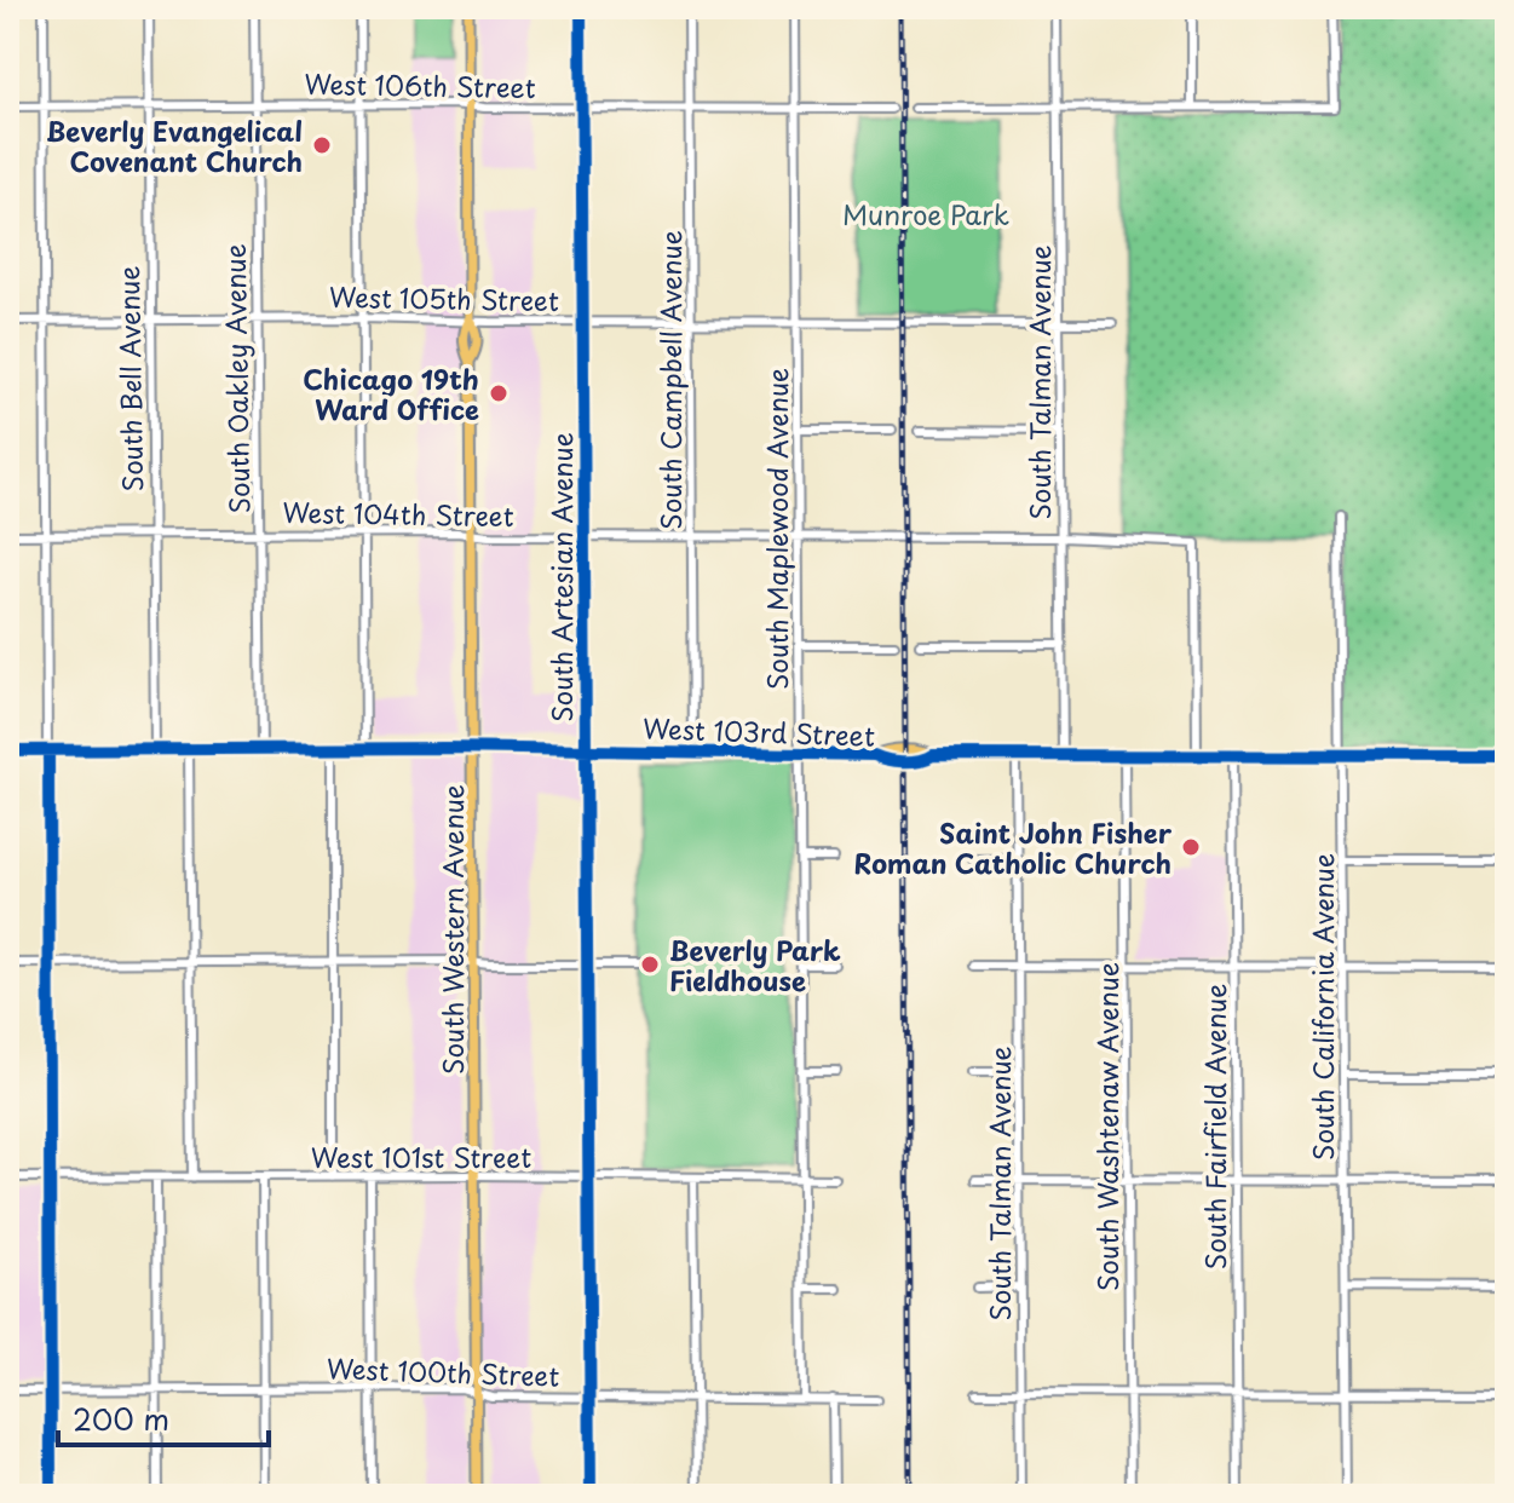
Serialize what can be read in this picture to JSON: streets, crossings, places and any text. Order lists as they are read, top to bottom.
{
  "streets": {
    "main road": ["West 103rd Street", "South Western Avenue"],
    "street": [
      "West 106th Street",
      "West 105th Street",
      "South Bell Avenue",
      "South Oakley Avenue",
      "South Campbell Avenue",
      "South Talman Avenue",
      "West 104th Street",
      "South Maplewood Avenue",
      "South Artesian Avenue",
      "South California Avenue",
      "South Washtenaw Avenue",
      "South Fairfield Avenue",
      "West 101st Street",
      "West 100th Street"
    ]
  },
  "crossings": [
    ["West 106th Street", "South Bell Avenue"],
    ["West 106th Street", "South Oakley Avenue"],
    ["West 106th Street", "South Campbell Avenue"],
    ["West 106th Street", "South Maplewood Avenue"],
    ["West 106th Street", "South Artesian Avenue"],
    ["West 106th Street", "South Western Avenue"],
    ["West 105th Street", "South Bell Avenue"],
    ["West 105th Street", "South Oakley Avenue"],
    ["West 105th Street", "South Campbell Avenue"],
    ["West 105th Street", "South Talman Avenue"],
    ["West 105th Street", "South Maplewood Avenue"],
    ["West 105th Street", "South Artesian Avenue"],
    ["West 105th Street", "South Western Avenue"],
    ["South Bell Avenue", "West 104th Street"],
    ["South Bell Avenue", "West 103rd Street"],
    ["South Oakley Avenue", "West 104th Street"],
    ["South Oakley Avenue", "West 103rd Street"],
    ["South Campbell Avenue", "West 104th Street"],
    ["South Campbell Avenue", "West 103rd Street"],
    ["South Talman Avenue", "West 104th Street"],
    ["South Talman Avenue", "West 103rd Street"],
    ["West 104th Street", "South Maplewood Avenue"],
    ["West 104th Street", "South Artesian Avenue"],
    ["West 104th Street", "West 103rd Street"],
    ["West 104th Street", "South Western Avenue"],
    ["South Maplewood Avenue", "West 103rd Street"],
    ["South Maplewood Avenue", "West 101st Street"],
    ["South Maplewood Avenue", "West 100th Street"],
    ["South Artesian Avenue", "West 103rd Street"],
    ["South Artesian Avenue", "West 101st Street"],
    ["South Artesian Avenue", "West 100th Street"],
    ["West 103rd Street", "South Western Avenue"],
    ["West 103rd Street", "South California Avenue"],
    ["West 103rd Street", "South Washtenaw Avenue"],
    ["West 103rd Street", "South Fairfield Avenue"],
    ["South Western Avenue", "West 101st Street"],
    ["South Western Avenue", "West 100th Street"]
  ],
  "parks": ["Munroe Park"],
  "places": [
    "Beverly Evangelical Covenant Church",
    "Chicago 19th Ward Office",
    "Saint John Fisher Roman Catholic Church",
    "Beverly Park Fieldhouse"
  ],
  "scale_bar": "200 m"
}
